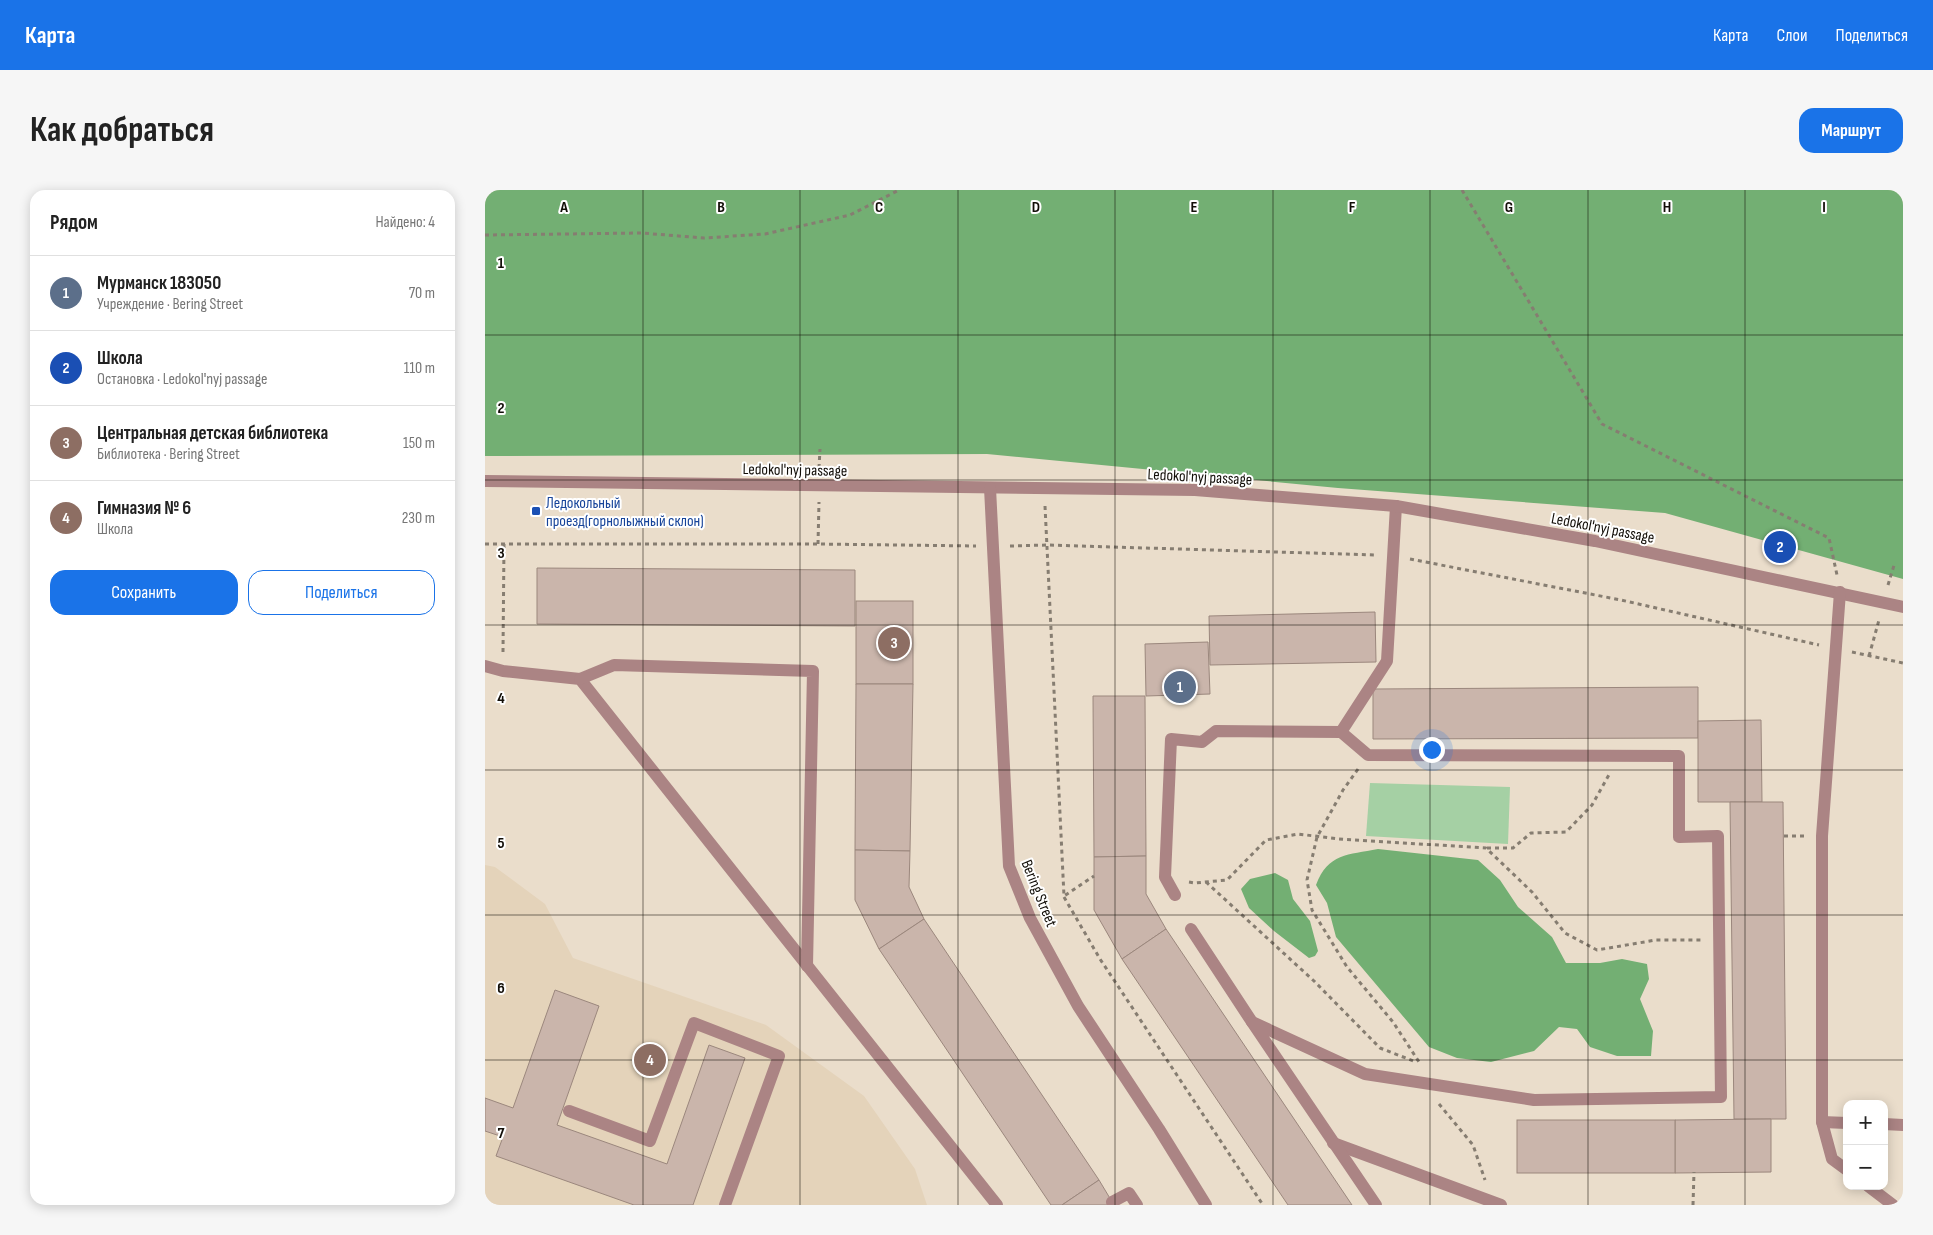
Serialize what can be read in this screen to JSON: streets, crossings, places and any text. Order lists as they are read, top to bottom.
{
  "streets": {
    "street": ["Ledokol'nyj passage", "Bering Street"]
  },
  "crossings": [
    ["Ledokol'nyj passage", "Bering Street"]
  ],
  "places": {
    "transit": ["Ледокольный проезд(горнолыжный склон)"]
  },
  "page": {
    "header": "Карта",
    "nav": ["Карта", "Слои", "Поделиться"],
    "buttons": [
      "Маршрут",
      ["Сохранить", "Поделиться"]
    ],
    "title": "Как добраться",
    "heading": ["Рядом", "Найдено: 4"],
    "list": [
      {
        "mark": "1",
        "name": "Мурманск 183050",
        "note": "Учреждение · Bering Street",
        "value": "70 m"
      },
      {
        "mark": "2",
        "name": "Школа",
        "note": "Остановка · Ledokol'nyj passage",
        "value": "110 m"
      },
      {
        "mark": "3",
        "name": "Центральная детская библиотека",
        "note": "Библиотека · Bering Street",
        "value": "150 m"
      },
      {
        "mark": "4",
        "name": "Гимназия № 6",
        "note": "Школа",
        "value": "230 m"
      }
    ],
    "pins": [
      "2",
      "3",
      "1",
      "4"
    ],
    "map_buttons": ["+", "−"]
  },
  "grid": {
    "columns": [
      "A",
      "B",
      "C",
      "D",
      "E",
      "F",
      "G",
      "H",
      "I"
    ],
    "rows": [
      "1",
      "2",
      "3",
      "4",
      "5",
      "6",
      "7"
    ]
  }
}
